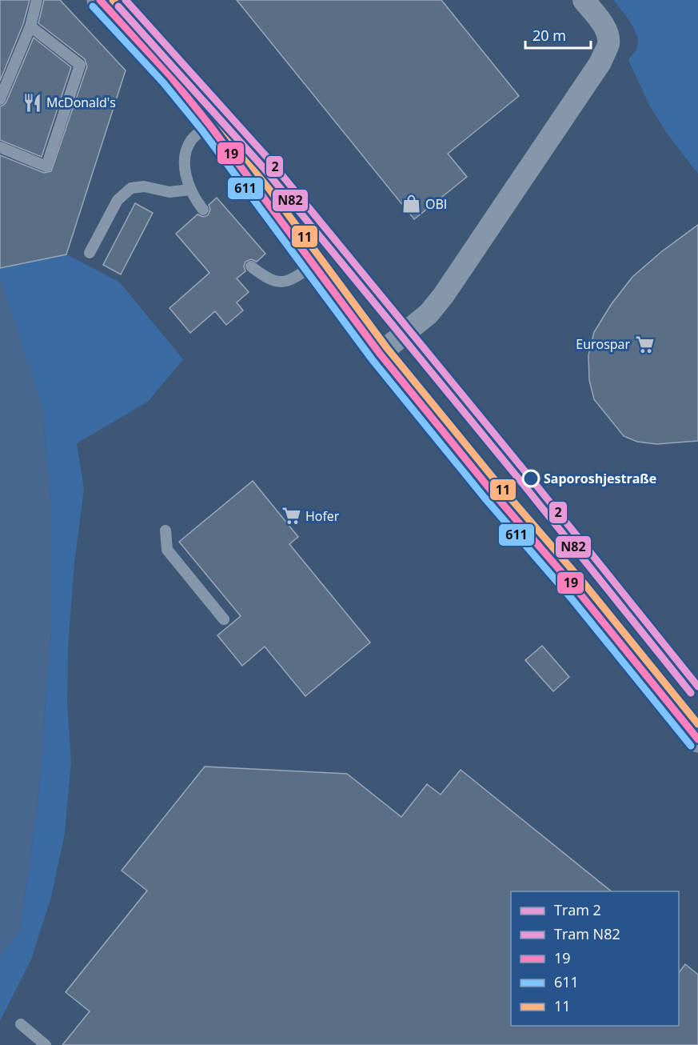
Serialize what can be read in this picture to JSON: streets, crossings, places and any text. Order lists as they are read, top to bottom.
{
  "places": {
    "restaurant": ["McDonald's"],
    "shop": ["OBI"],
    "supermarket": ["Eurospar", "Hofer"],
    "other": ["Saporoshjestraße"]
  },
  "lines": [
    "tram line 2",
    "transit line 19",
    "transit line 11",
    "tram line N82",
    "transit line 611"
  ],
  "legend": [
    "Tram 2",
    "Tram N82",
    "19",
    "611",
    "11"
  ],
  "scale_bar": "20 m"
}
